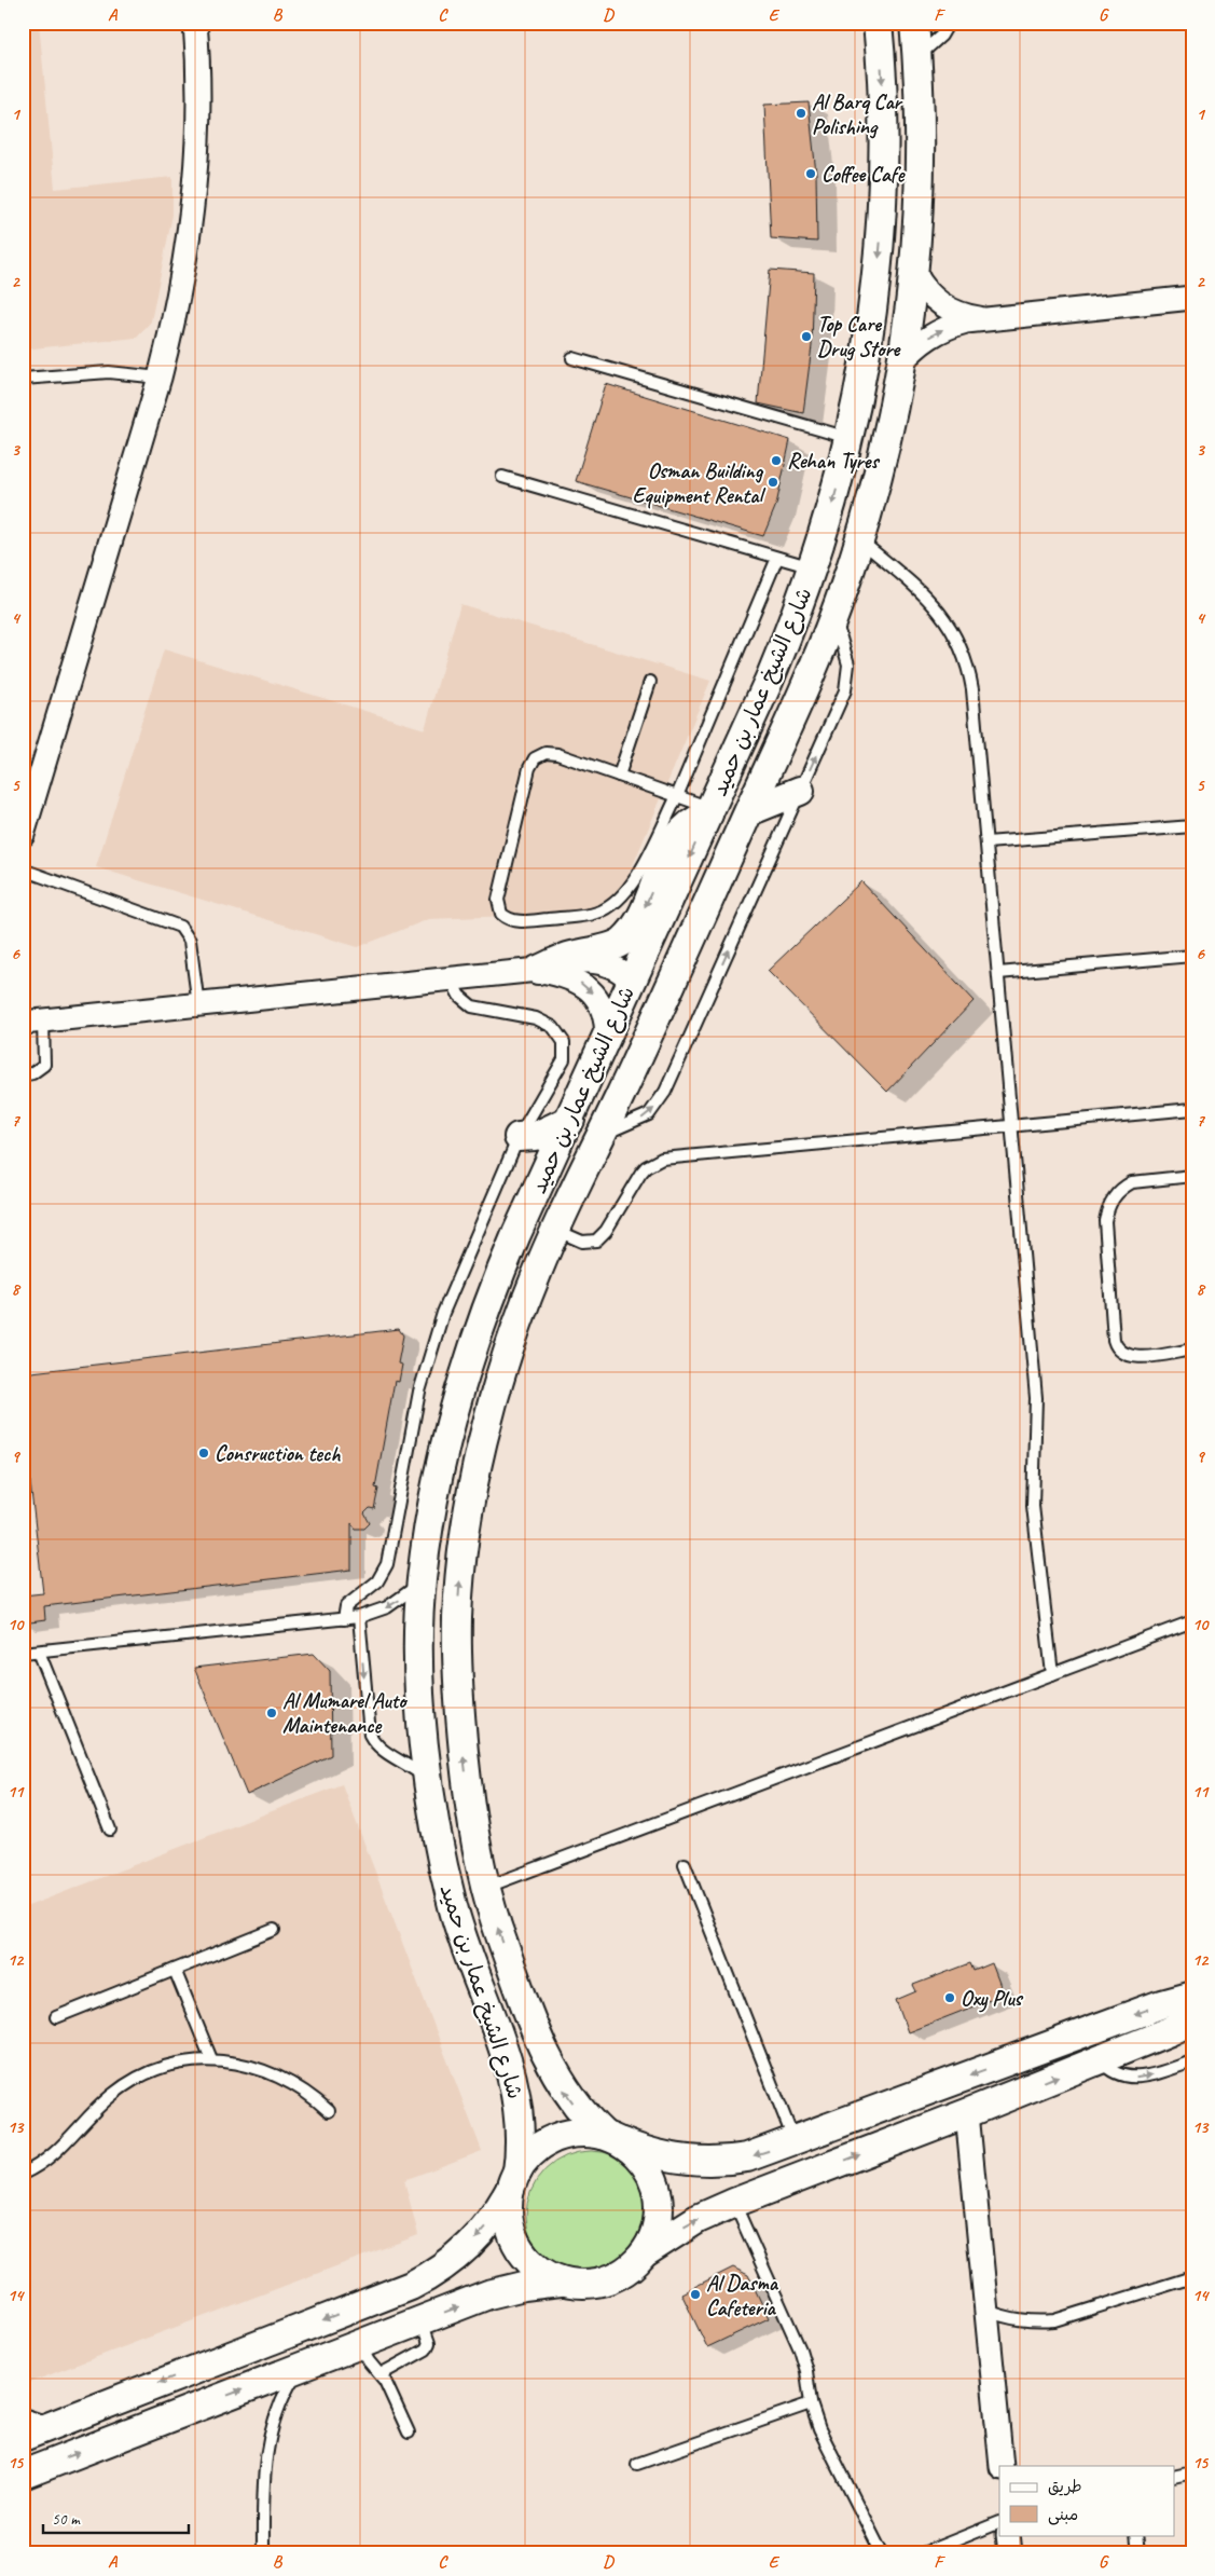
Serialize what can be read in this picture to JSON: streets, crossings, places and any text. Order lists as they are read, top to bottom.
{
  "streets": {
    "street": ["شارع الشيخ عمار بن حميد"]
  },
  "places": [
    "Al Barq Car Polishing",
    "Coffee Cafe",
    "Top Care Drug Store",
    "Rehan Tyres",
    "Osman Building Equipment Rental",
    "Consruction tech",
    "Al Mumarel Auto Maintenance",
    "Oxy Plus",
    "Al Dasma Cafeteria"
  ],
  "legend": ["طريق", "مبنى"],
  "scale_bar": "50 m",
  "grid": {
    "columns": [
      "A",
      "B",
      "C",
      "D",
      "E",
      "F",
      "G"
    ],
    "rows": [
      "1",
      "2",
      "3",
      "4",
      "5",
      "6",
      "7",
      "8",
      "9",
      "10",
      "11",
      "12",
      "13",
      "14",
      "15"
    ]
  }
}
